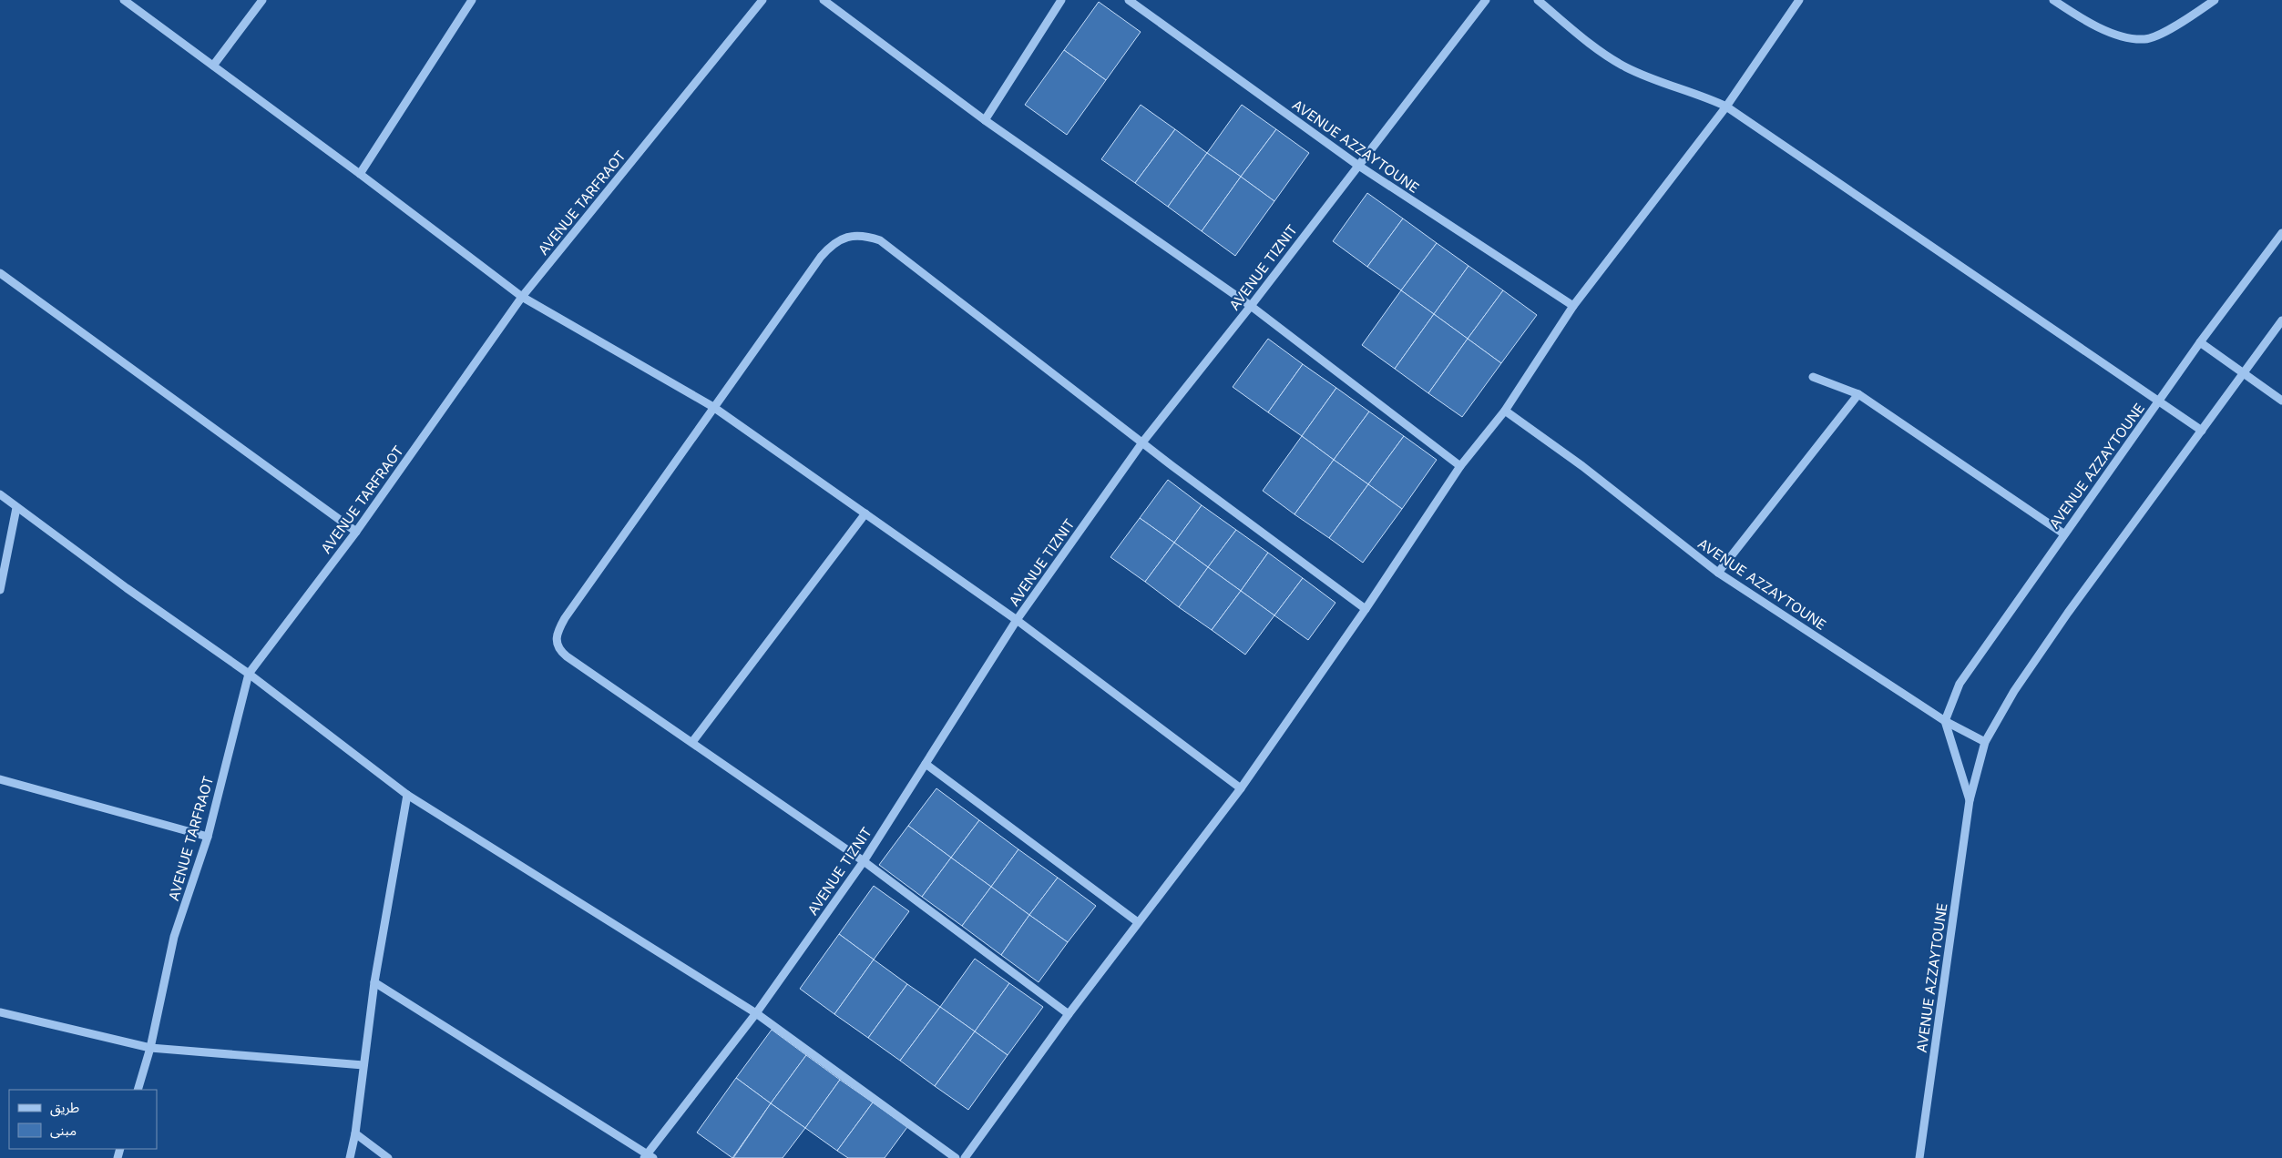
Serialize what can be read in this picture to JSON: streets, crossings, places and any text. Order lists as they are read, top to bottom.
{
  "streets": {
    "street": ["AVENUE AZZAYTOUNE", "AVENUE TARFRAOT", "AVENUE TIZNIT"]
  },
  "crossings": [
    ["AVENUE AZZAYTOUNE", "AVENUE TIZNIT"]
  ],
  "legend": ["طريق", "مبنى"]
}
